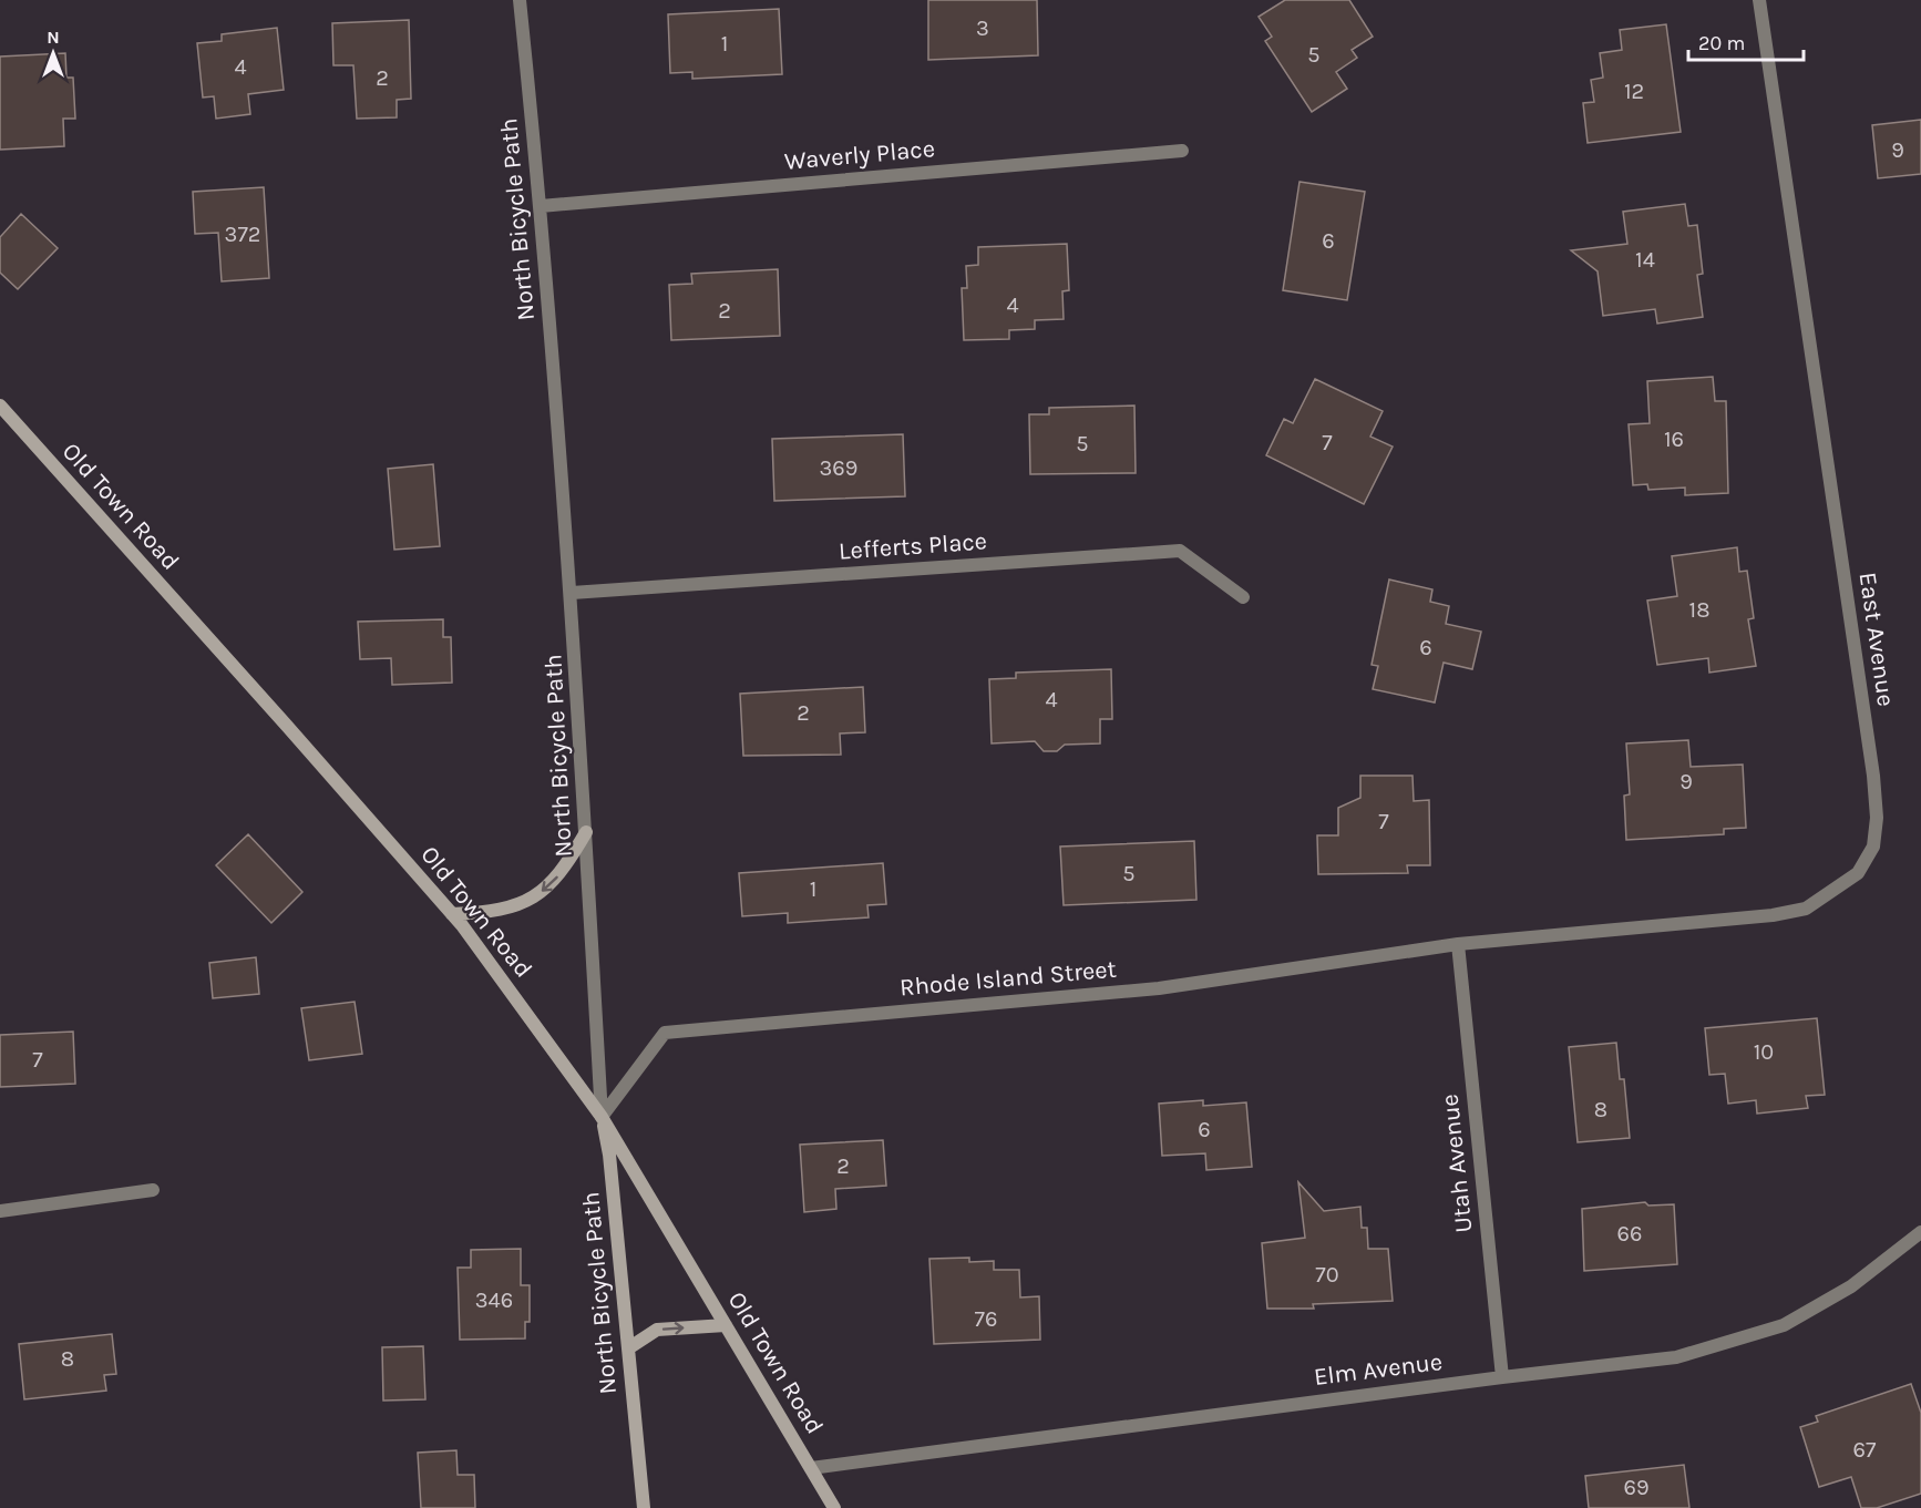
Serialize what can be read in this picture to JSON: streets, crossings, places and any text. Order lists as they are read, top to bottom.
{
  "streets": {
    "main road": ["North Bicycle Path", "Old Town Road"],
    "street": [
      "Waverly Place",
      "Lefferts Place",
      "East Avenue",
      "Rhode Island Street",
      "Utah Avenue",
      "Elm Avenue"
    ]
  },
  "crossings": [
    ["Waverly Place", "North Bicycle Path"],
    ["North Bicycle Path", "Old Town Road"],
    ["North Bicycle Path", "Lefferts Place"],
    ["North Bicycle Path", "Rhode Island Street"],
    ["Old Town Road", "Rhode Island Street"],
    ["Old Town Road", "Elm Avenue"],
    ["East Avenue", "Rhode Island Street"],
    ["East Avenue", "Utah Avenue"],
    ["Rhode Island Street", "Utah Avenue"],
    ["Utah Avenue", "Elm Avenue"]
  ],
  "house_numbers": [
    "3",
    "1",
    "5",
    "4",
    "2",
    "12",
    "9",
    "372",
    "6",
    "14",
    "4",
    "2",
    "16",
    "7",
    "5",
    "369",
    "18",
    "6",
    "4",
    "2",
    "9",
    "7",
    "5",
    "1",
    "10",
    "7",
    "8",
    "6",
    "2",
    "66",
    "70",
    "346",
    "76",
    "8",
    "67",
    "69"
  ],
  "scale_bar": "20 m",
  "north": "top"
}
